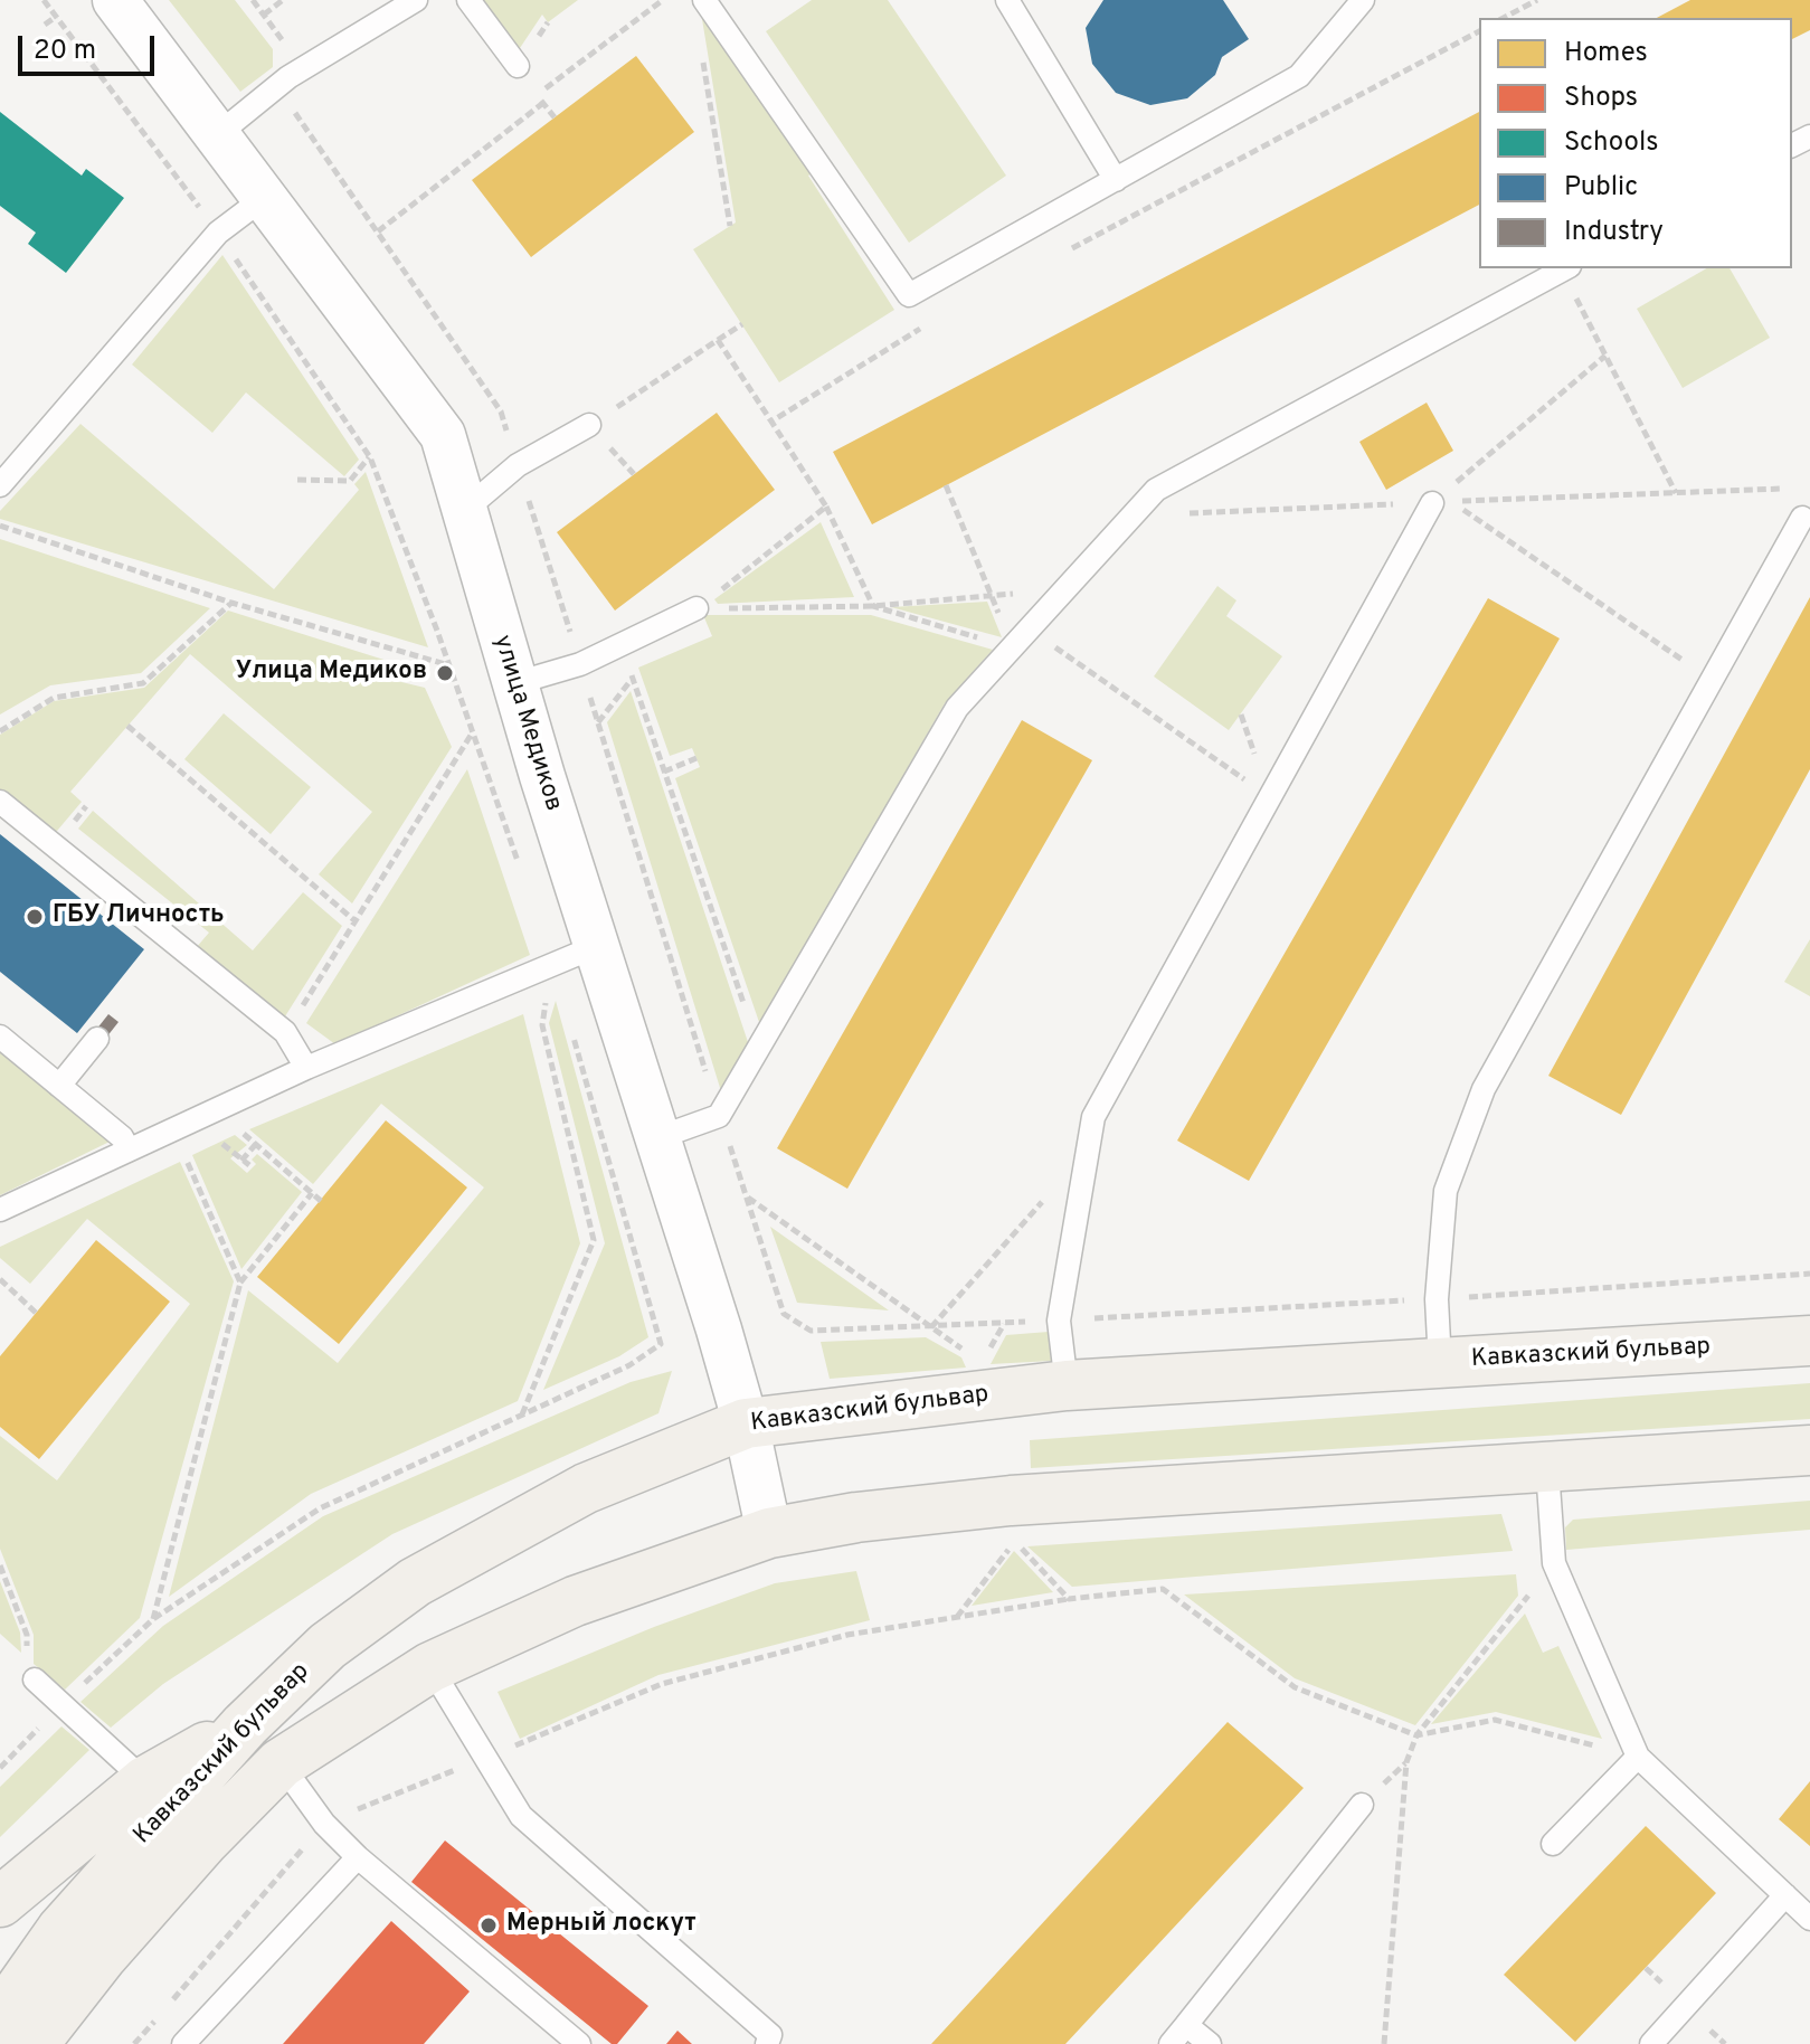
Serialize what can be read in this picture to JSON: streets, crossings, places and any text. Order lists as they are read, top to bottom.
{
  "streets": {
    "main road": ["Кавказский бульвар"],
    "street": ["улица Медиков"]
  },
  "crossings": [
    ["улица Медиков", "Кавказский бульвар"]
  ],
  "places": ["Улица Медиков", "ГБУ Личность", "Мерный лоскут"],
  "legend": [
    "Homes",
    "Shops",
    "Schools",
    "Public",
    "Industry"
  ],
  "scale_bar": "20 m"
}
